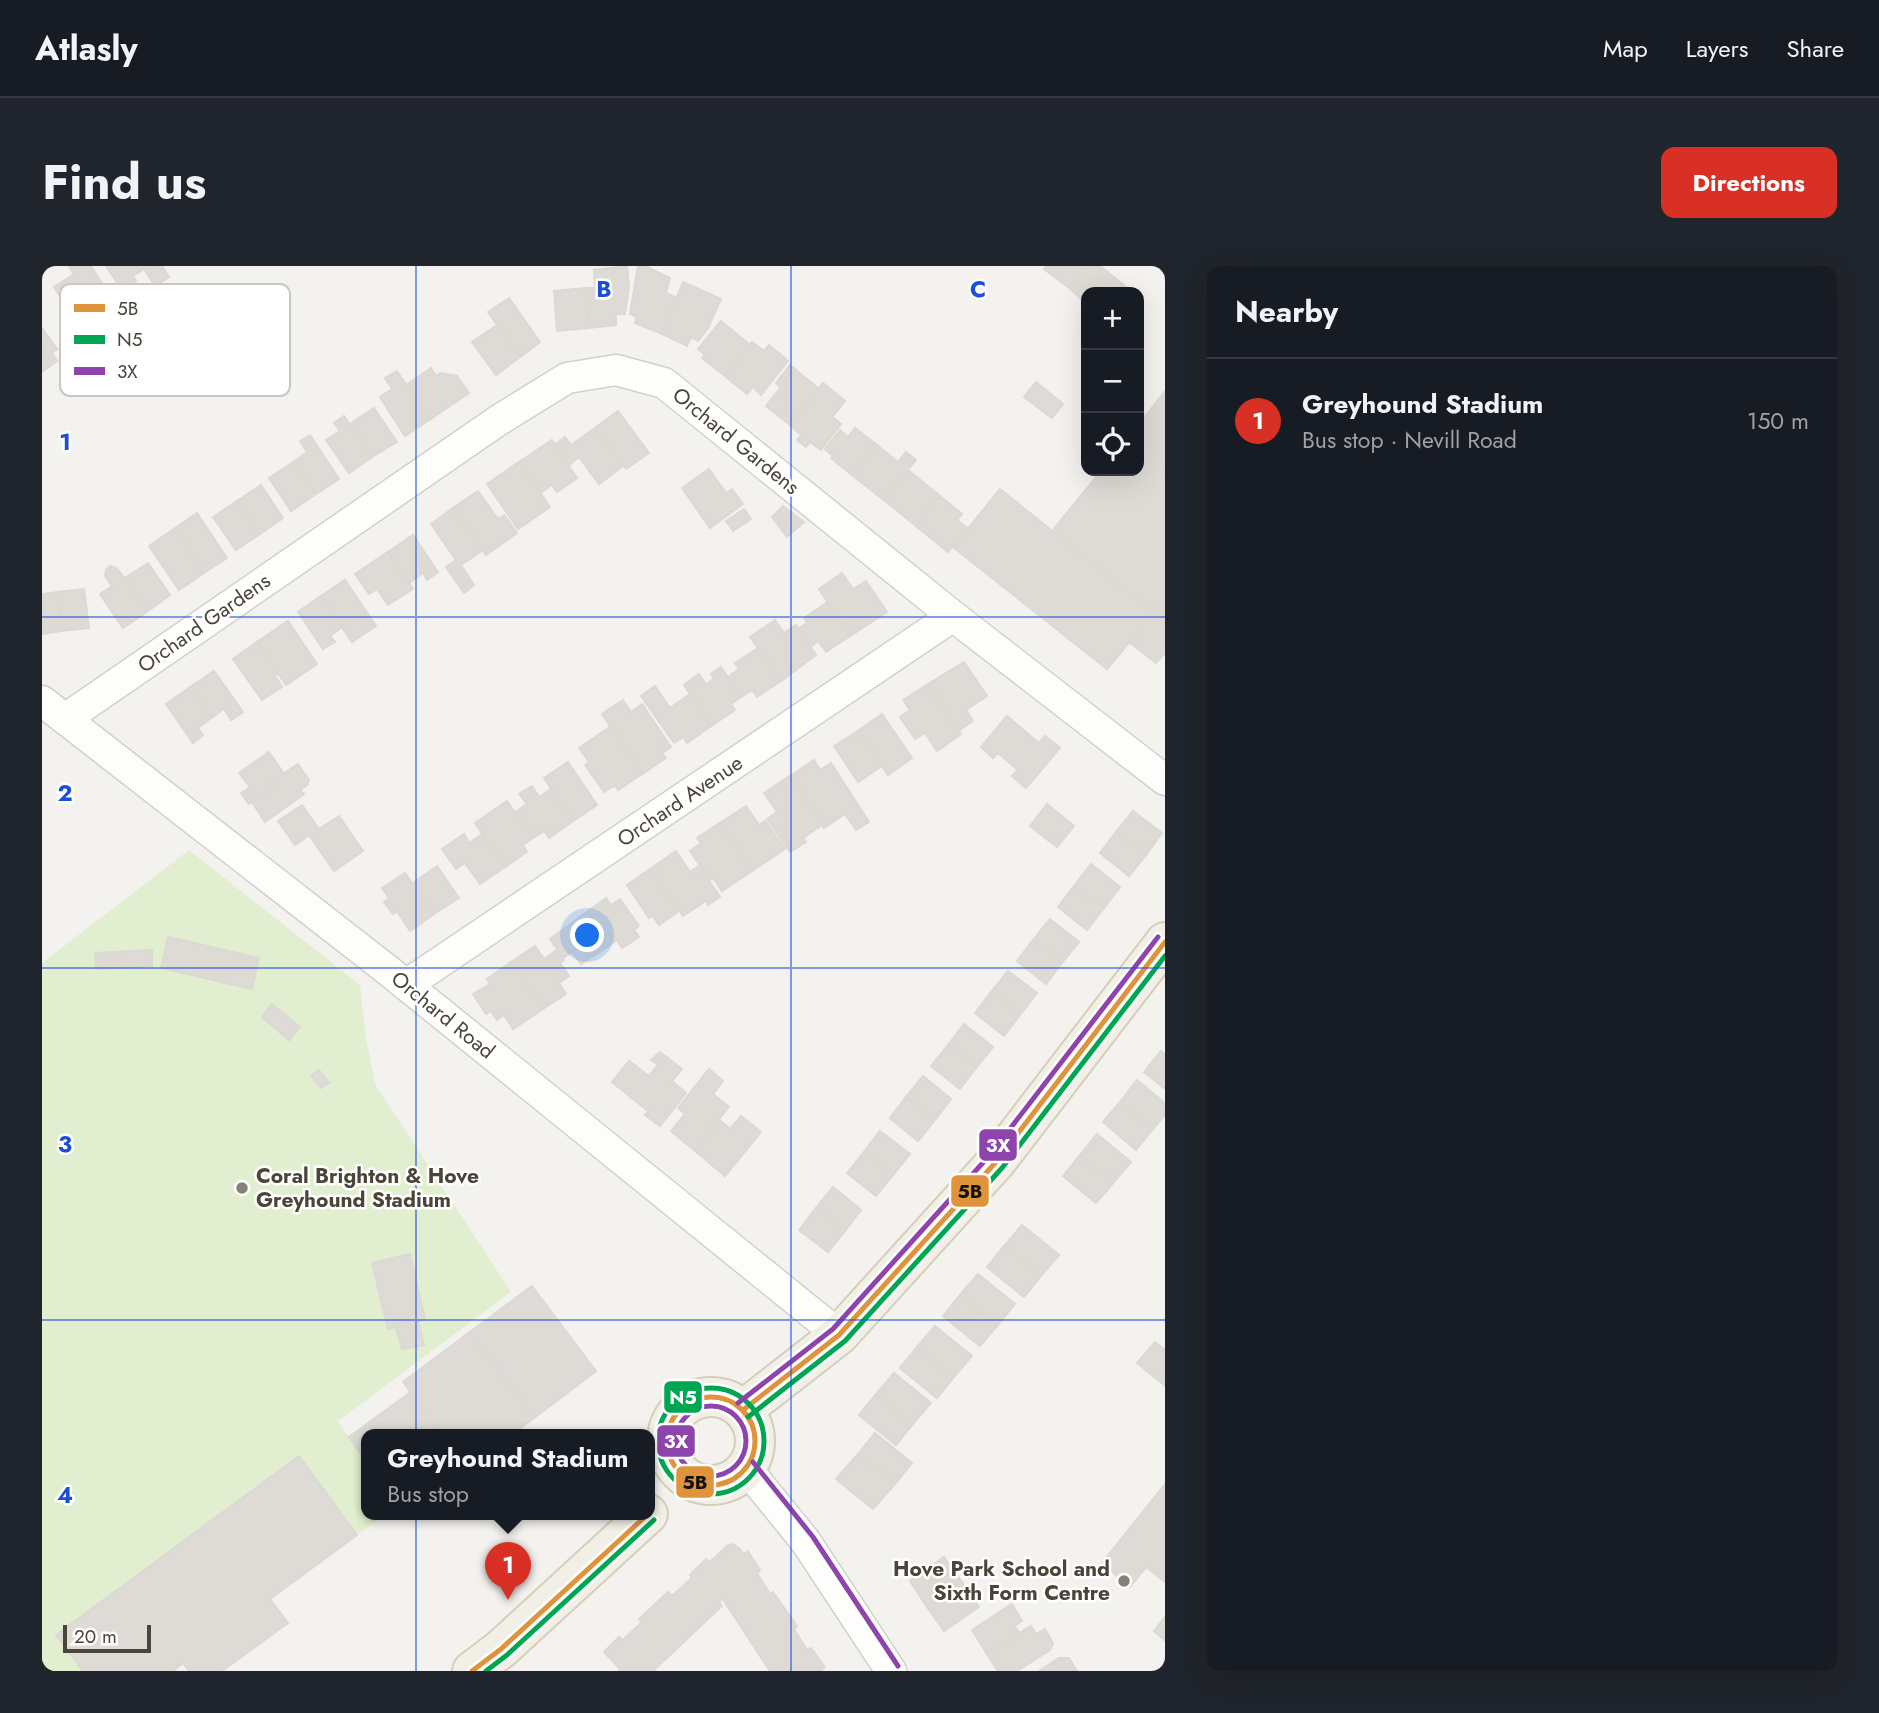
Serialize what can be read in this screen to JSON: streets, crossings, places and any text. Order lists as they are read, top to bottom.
{
  "streets": {
    "street": ["Orchard Gardens", "Orchard Avenue", "Orchard Road"]
  },
  "crossings": [
    ["Orchard Gardens", "Orchard Avenue"],
    ["Orchard Gardens", "Orchard Road"],
    ["Orchard Avenue", "Orchard Road"]
  ],
  "places": ["Coral Brighton & Hove Greyhound Stadium", "Hove Park School and Sixth Form Centre"],
  "lines": ["transit line 3X", "transit line 5B", "transit line N5"],
  "legend": ["5B", "N5", "3X"],
  "scale_bar": "20 m",
  "page": {
    "header": "Atlasly",
    "nav": ["Map", "Layers", "Share"],
    "title": "Find us",
    "buttons": "Directions",
    "heading": "Nearby",
    "map_buttons": ["+", "−"],
    "list": [
      {
        "mark": "1",
        "name": "Greyhound Stadium",
        "note": "Bus stop · Nevill Road",
        "value": "150 m"
      }
    ],
    "popup": ["Greyhound Stadium", "Bus stop"],
    "pins": "1",
    "scale": "20 m"
  },
  "grid": {
    "columns": ["B", "C"],
    "rows": [
      "1",
      "2",
      "3",
      "4"
    ]
  }
}
